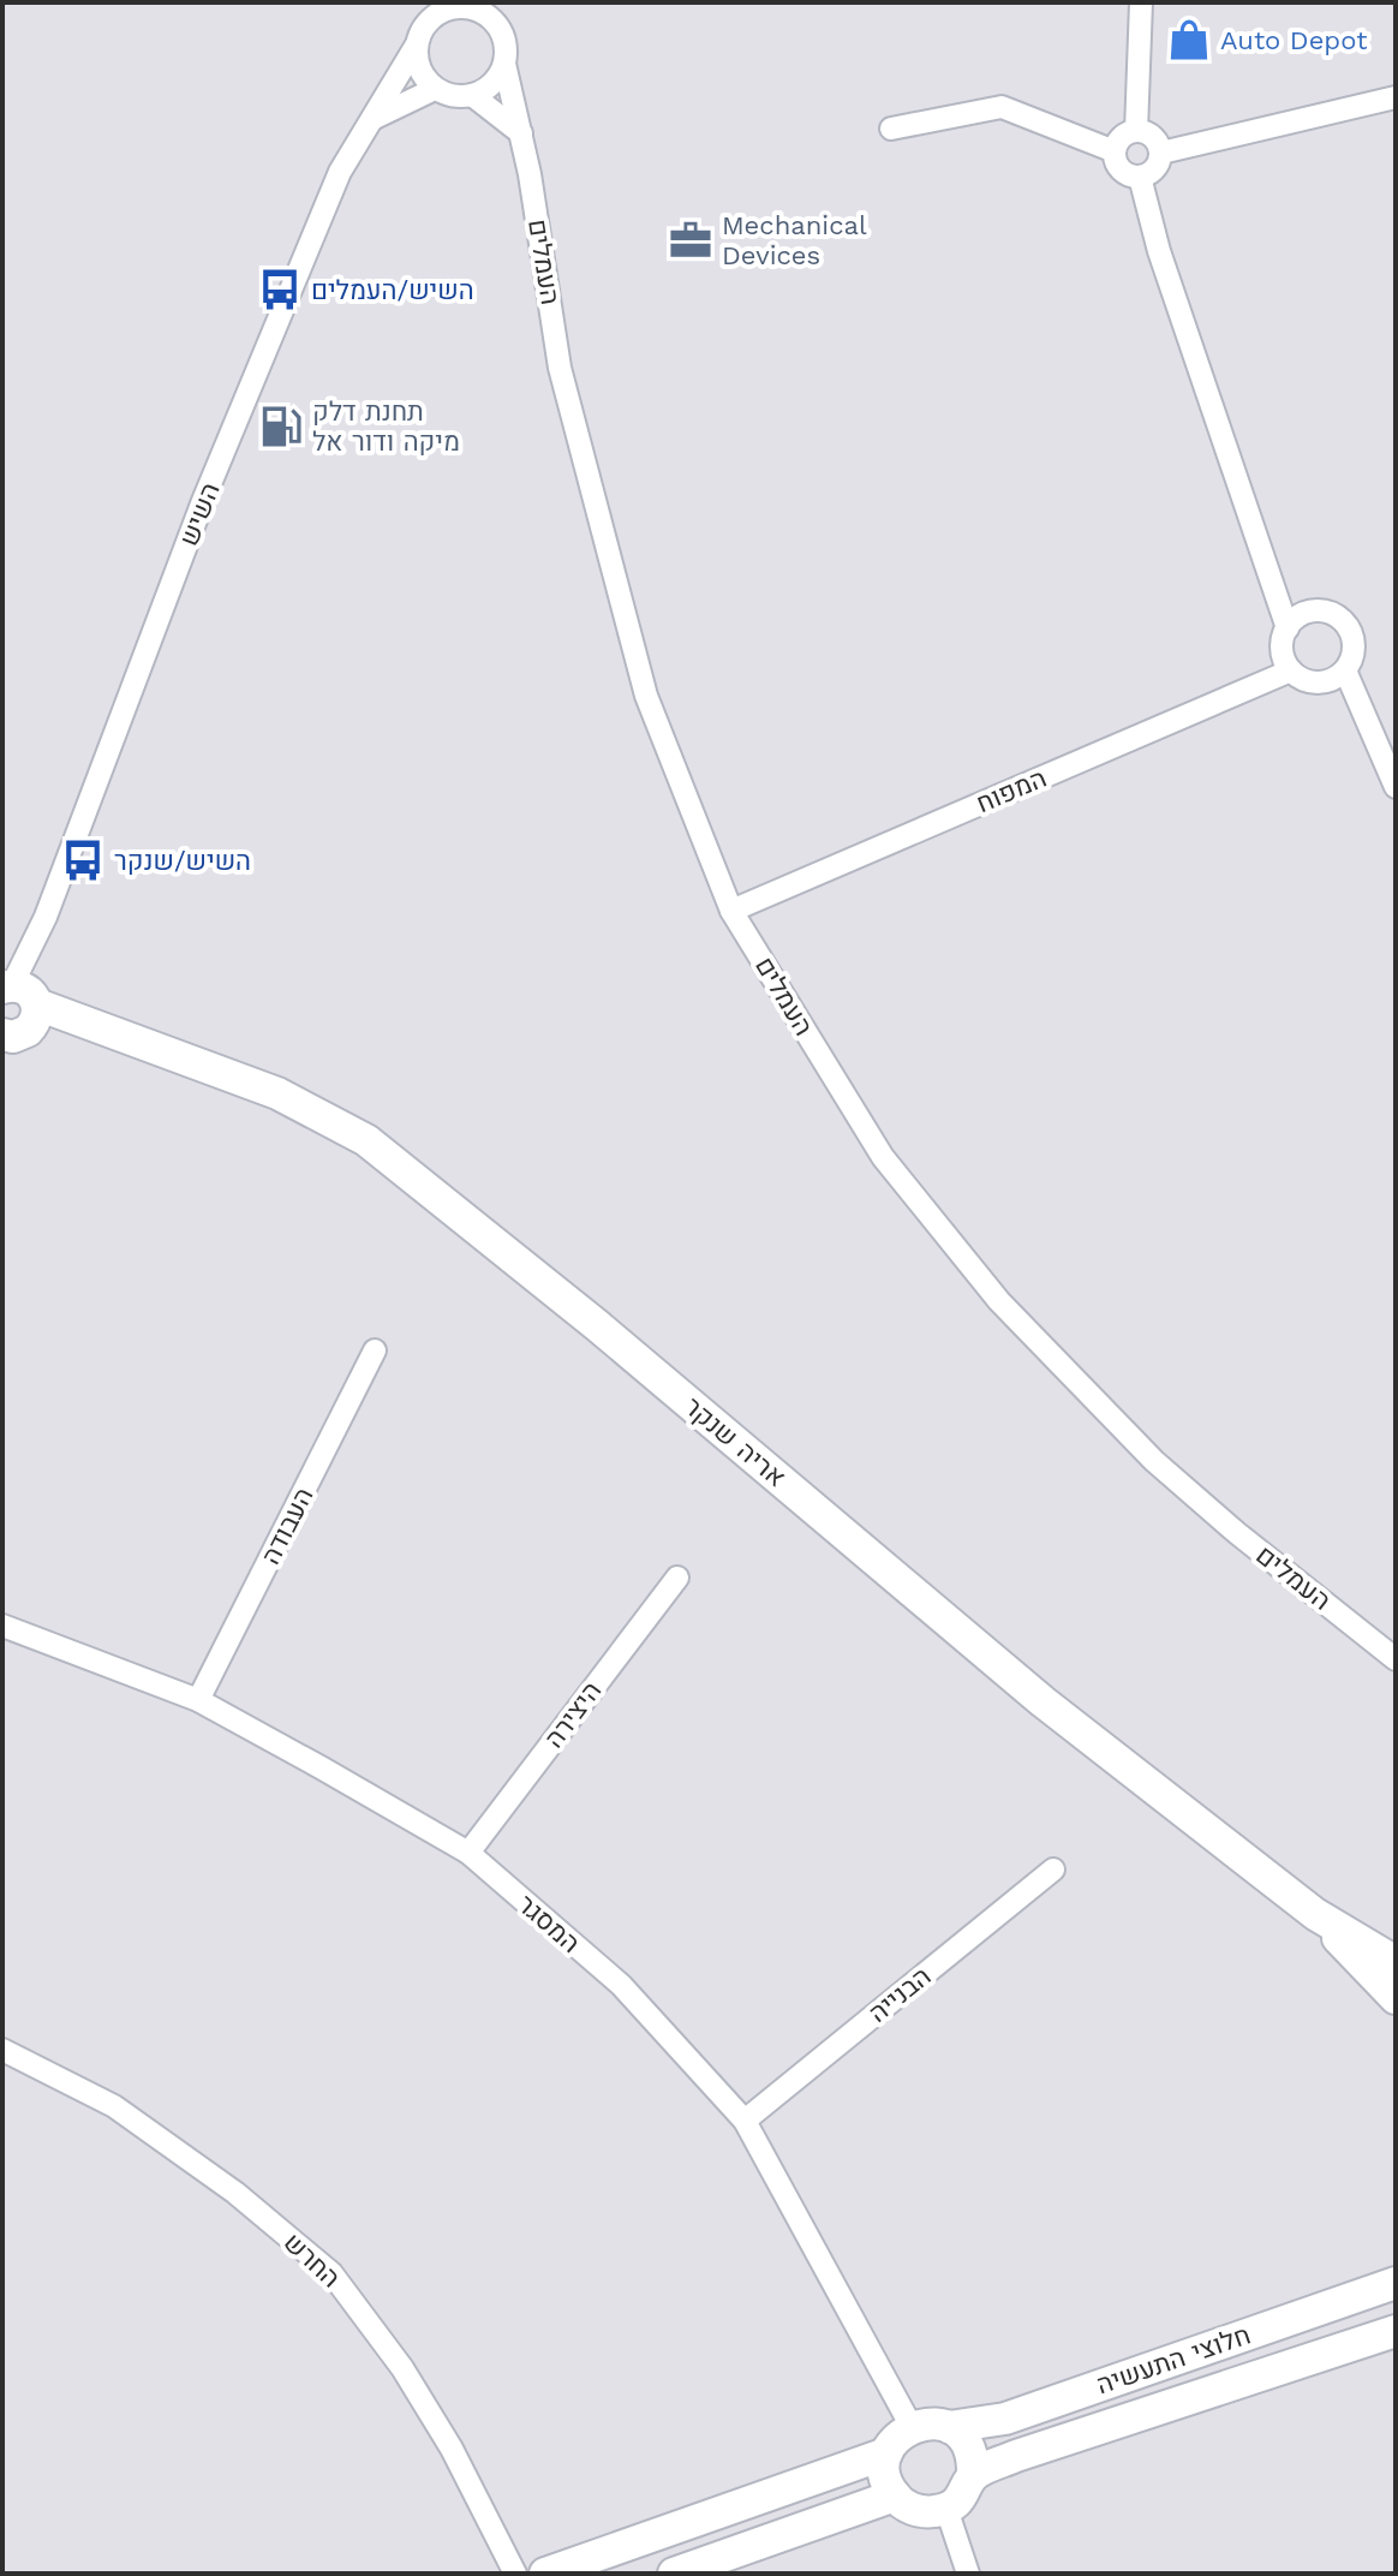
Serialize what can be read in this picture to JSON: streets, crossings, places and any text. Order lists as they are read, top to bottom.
{
  "streets": {
    "street": [
      "העמלים",
      "השיש",
      "המפוח",
      "אריה שנקר",
      "העבודה",
      "היצירה",
      "המסגר",
      "הבנייה",
      "החרש",
      "חלוצי התעשיה"
    ]
  },
  "crossings": [
    ["העמלים", "השיש"],
    ["העמלים", "המפוח"],
    ["השיש", "אריה שנקר"],
    ["העבודה", "המסגר"],
    ["היצירה", "המסגר"],
    ["המסגר", "הבנייה"],
    ["המסגר", "חלוצי התעשיה"]
  ],
  "places": {
    "shop": ["Auto Depot"],
    "office": ["Mechanical Devices"],
    "bus stop": ["השיש/העמלים", "השיש/שנקר"],
    "fuel station": ["תחנת דלק מיקה ודור אל"]
  }
}
